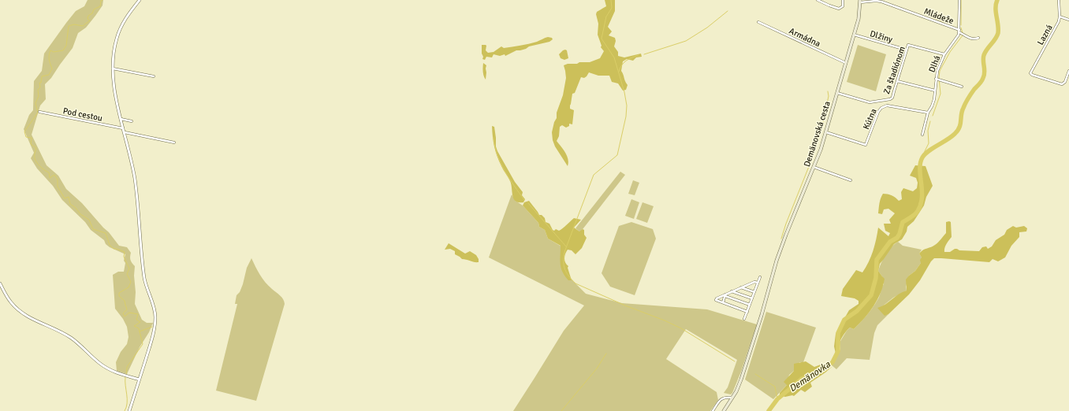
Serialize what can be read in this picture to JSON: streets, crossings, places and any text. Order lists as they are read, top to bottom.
{
  "streets": {
    "main road": ["Demänovská cesta"],
    "street": [
      "Mládeže",
      "Lazná",
      "Dlžiny",
      "Armádna",
      "Dlhá",
      "Za štadiónom",
      "Pod cestou",
      "Kútna"
    ]
  },
  "crossings": [
    ["Mládeže", "Dlhá"],
    ["Mládeže", "Demänovská cesta"],
    ["Dlžiny", "Za štadiónom"],
    ["Dlžiny", "Demänovská cesta"],
    ["Armádna", "Demänovská cesta"],
    ["Dlhá", "Za štadiónom"],
    ["Dlhá", "Kútna"],
    ["Za štadiónom", "Demänovská cesta"],
    ["Kútna", "Demänovská cesta"]
  ],
  "water": ["Demänovka"]
}
